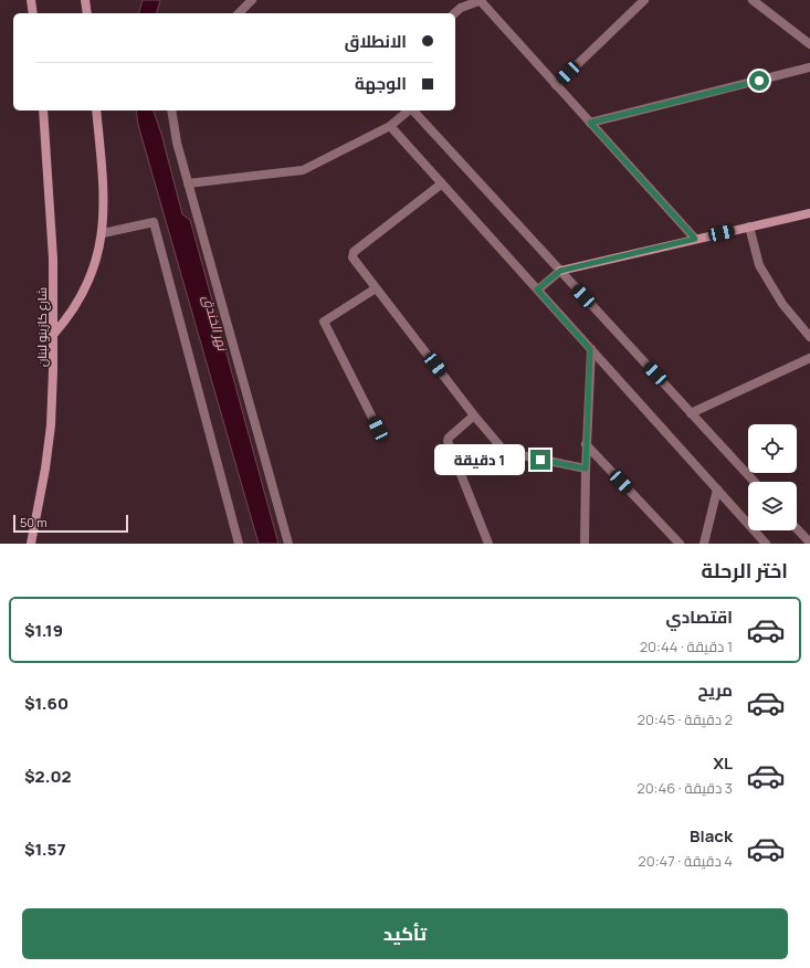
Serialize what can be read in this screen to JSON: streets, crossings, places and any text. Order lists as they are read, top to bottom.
{
  "streets": {
    "street": ["شارع كازينو لبنان"]
  },
  "water": ["نهر الخندق"],
  "scale_bar": "50 m",
  "page": {
    "banner": ["الانطلاق", "الوجهة"],
    "bubble": "1 دقيقة",
    "scale": "50 m",
    "heading": "اختر الرحلة",
    "list": [
      {
        "name": "اقتصادي",
        "note": "1 دقيقة · 20:44",
        "value": "$1.19"
      },
      {
        "name": "مريح",
        "note": "2 دقيقة · 20:45",
        "value": "$1.60"
      },
      {
        "name": "XL",
        "note": "3 دقيقة · 20:46",
        "value": "$2.02"
      },
      {
        "name": "Black",
        "note": "4 دقيقة · 20:47",
        "value": "$1.57"
      }
    ],
    "buttons": "تأكيد"
  }
}
